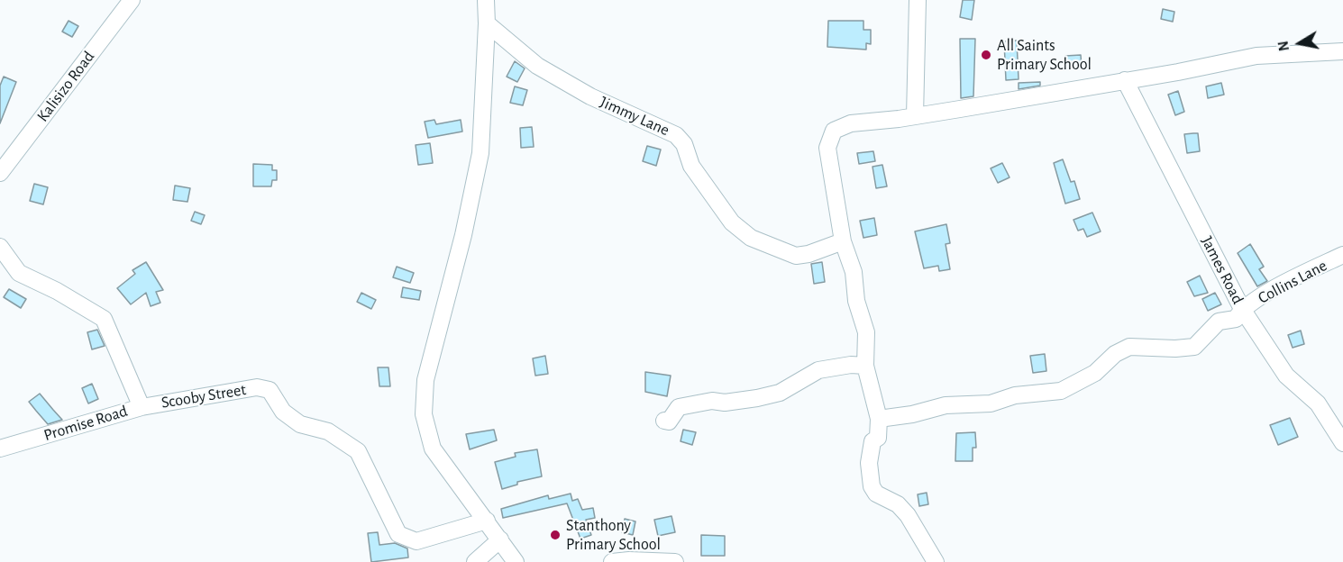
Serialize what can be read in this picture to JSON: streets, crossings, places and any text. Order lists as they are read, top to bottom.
{
  "streets": {
    "street": [
      "Kalisizo Road",
      "Jimmy Lane",
      "James Road",
      "Collins Lane",
      "Scooby Street",
      "Promise Road"
    ]
  },
  "crossings": [
    ["James Road", "Collins Lane"],
    ["Scooby Street", "Promise Road"]
  ],
  "places": ["All Saints Primary School", "Stanthony Primary School"],
  "north": "left"
}
